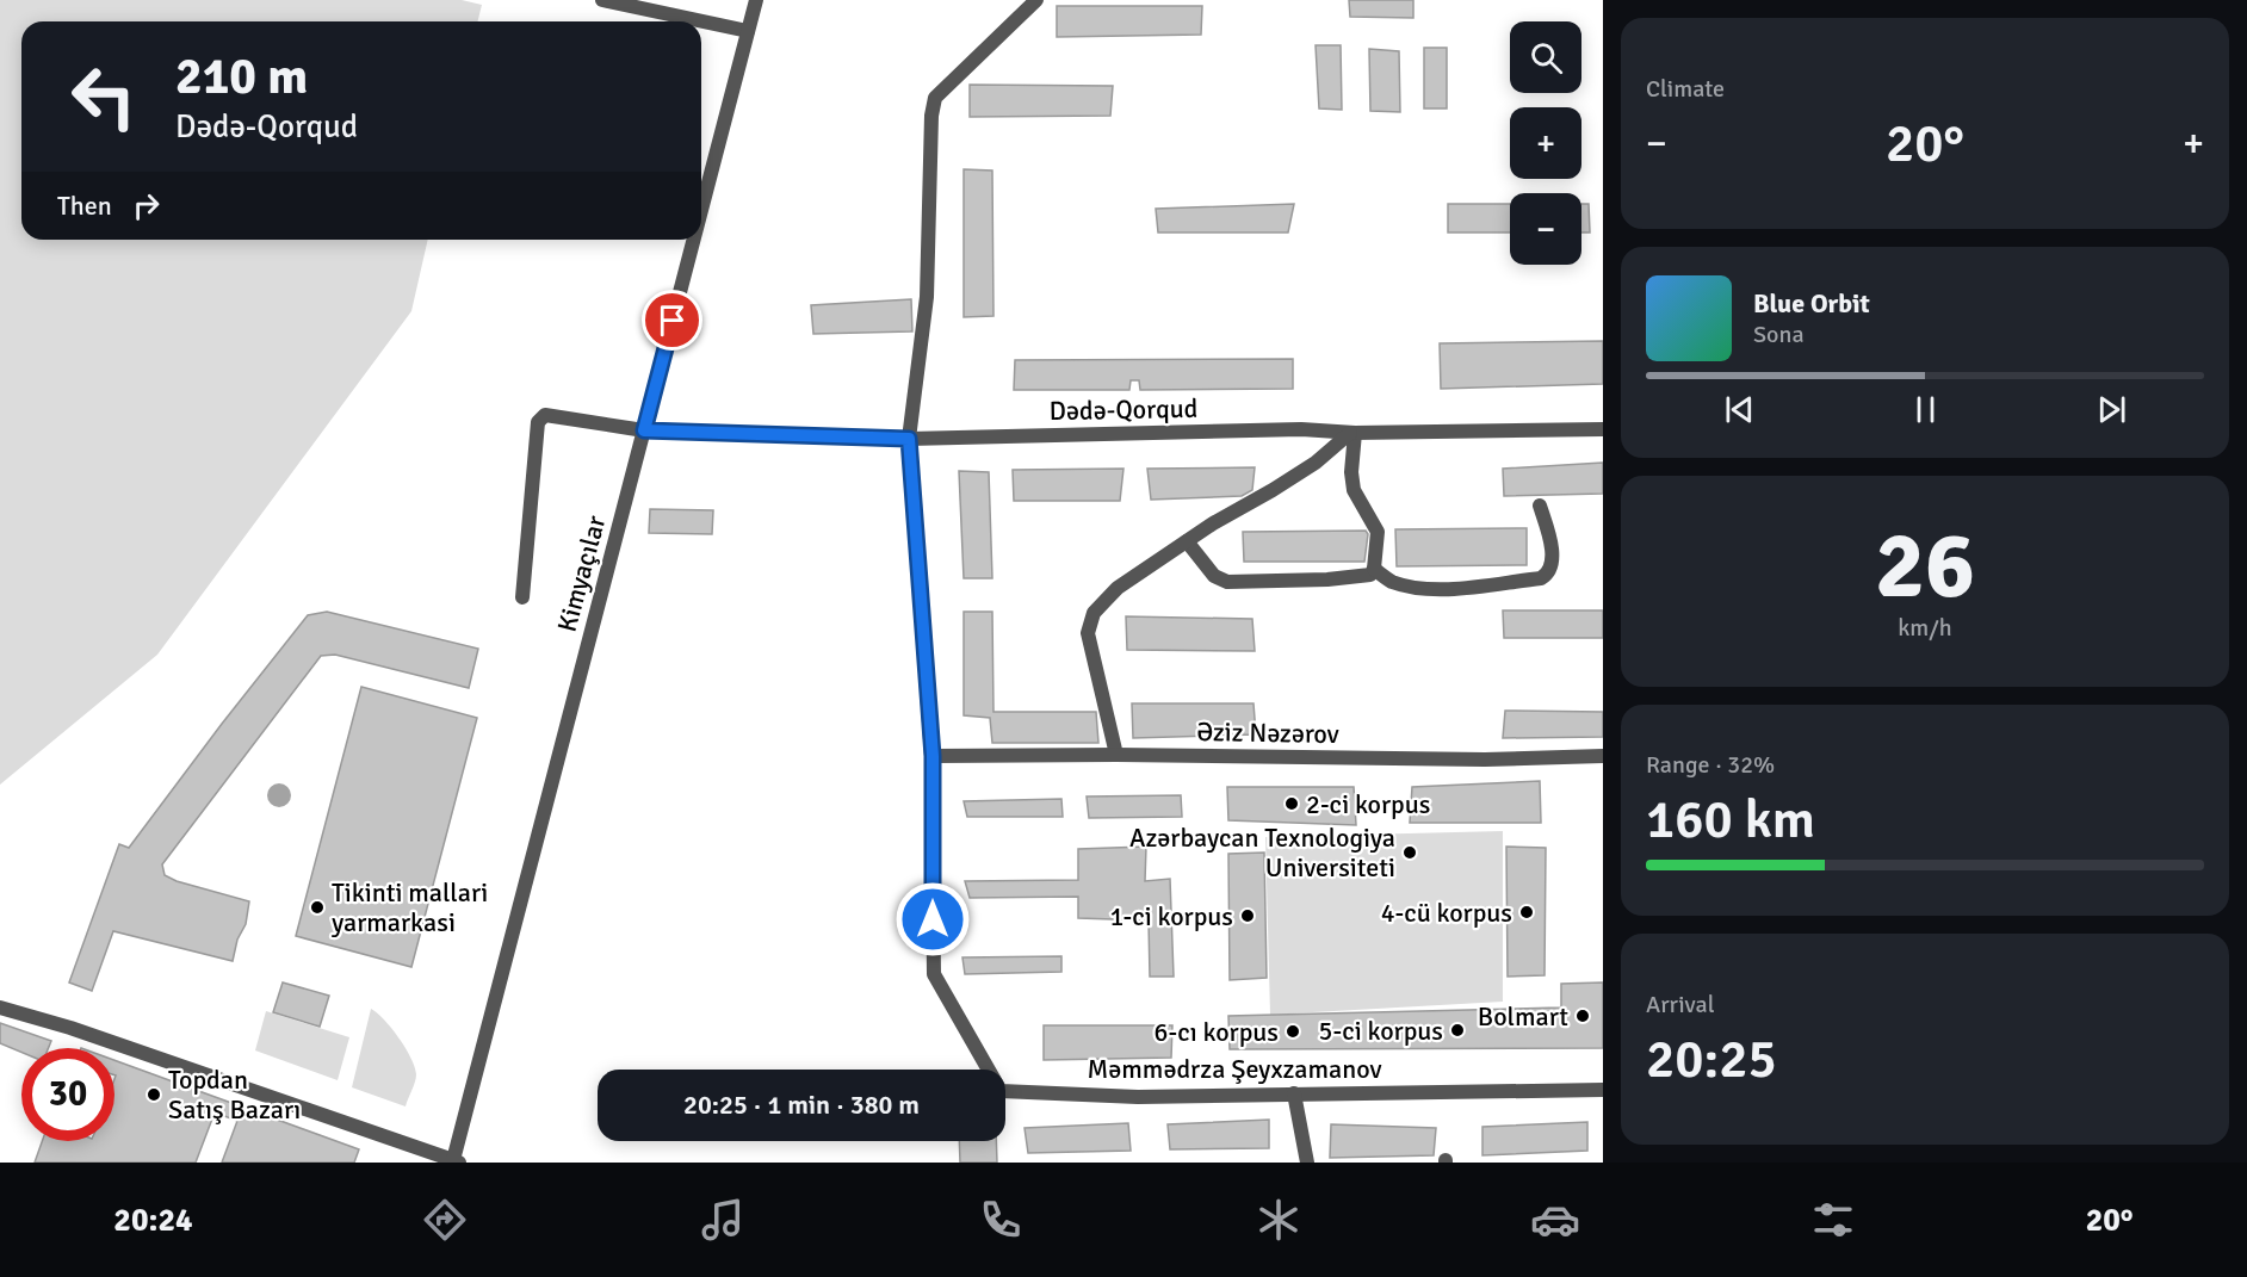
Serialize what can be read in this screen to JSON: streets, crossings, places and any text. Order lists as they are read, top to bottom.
{
  "streets": {
    "street": [
      "Dədə-Qorqud",
      "Kimyaçılar",
      "Əziz Nəzərov",
      "Məmmədrza Şeyxzamanov"
    ]
  },
  "crossings": [
    ["Dədə-Qorqud", "Kimyaçılar"],
    ["Əziz Nəzərov", "Məmmədrza Şeyxzamanov"]
  ],
  "places": [
    "2-ci korpus",
    "Azərbaycan Texnologiya Universiteti",
    "Tikinti mallari yarmarkasi",
    "4-cü korpus",
    "1-ci korpus",
    "Bolmart",
    "5-ci korpus",
    "6-cı korpus",
    "Topdan Satış Bazarı"
  ],
  "page": {
    "tile": [
      "Climate",
      ["26", "km/h"],
      ["Range · 32%", "160 km"],
      ["Arrival", "20:25"]
    ],
    "map_buttons": ["+", "−"],
    "turn": ["210 m", "Dədə-Qorqud"],
    "heat": ["−", "20°", "+"],
    "then": "Then",
    "song": ["Blue Orbit", "Sona"],
    "limit": "30",
    "trip": "20:25 · 1 min · 380 m",
    "tabs": ["20:24", "20°"]
  }
}
